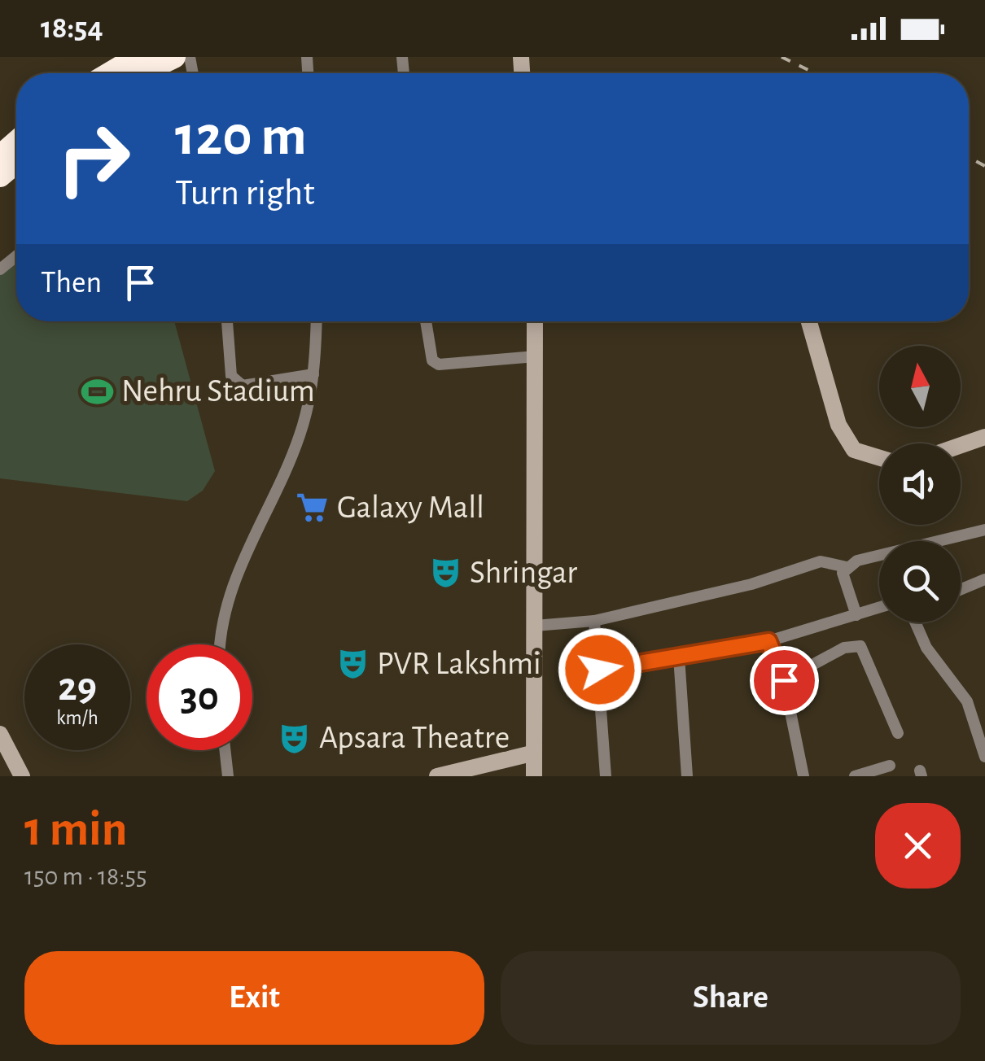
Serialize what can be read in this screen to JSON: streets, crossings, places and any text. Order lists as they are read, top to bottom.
{
  "places": {
    "sports": ["Nehru Stadium"],
    "supermarket": ["Galaxy Mall"],
    "theatre": ["Shringar", "PVR Lakshmi", "Apsara Theatre"]
  },
  "north": "top",
  "page": {
    "status": "18:54",
    "turn": ["120 m", "Turn right"],
    "then": "Then",
    "speed": "29 km/h",
    "limit": "30",
    "heading": ["1 min", "150 m · 18:55"],
    "buttons": ["Exit", "Share"]
  }
}
